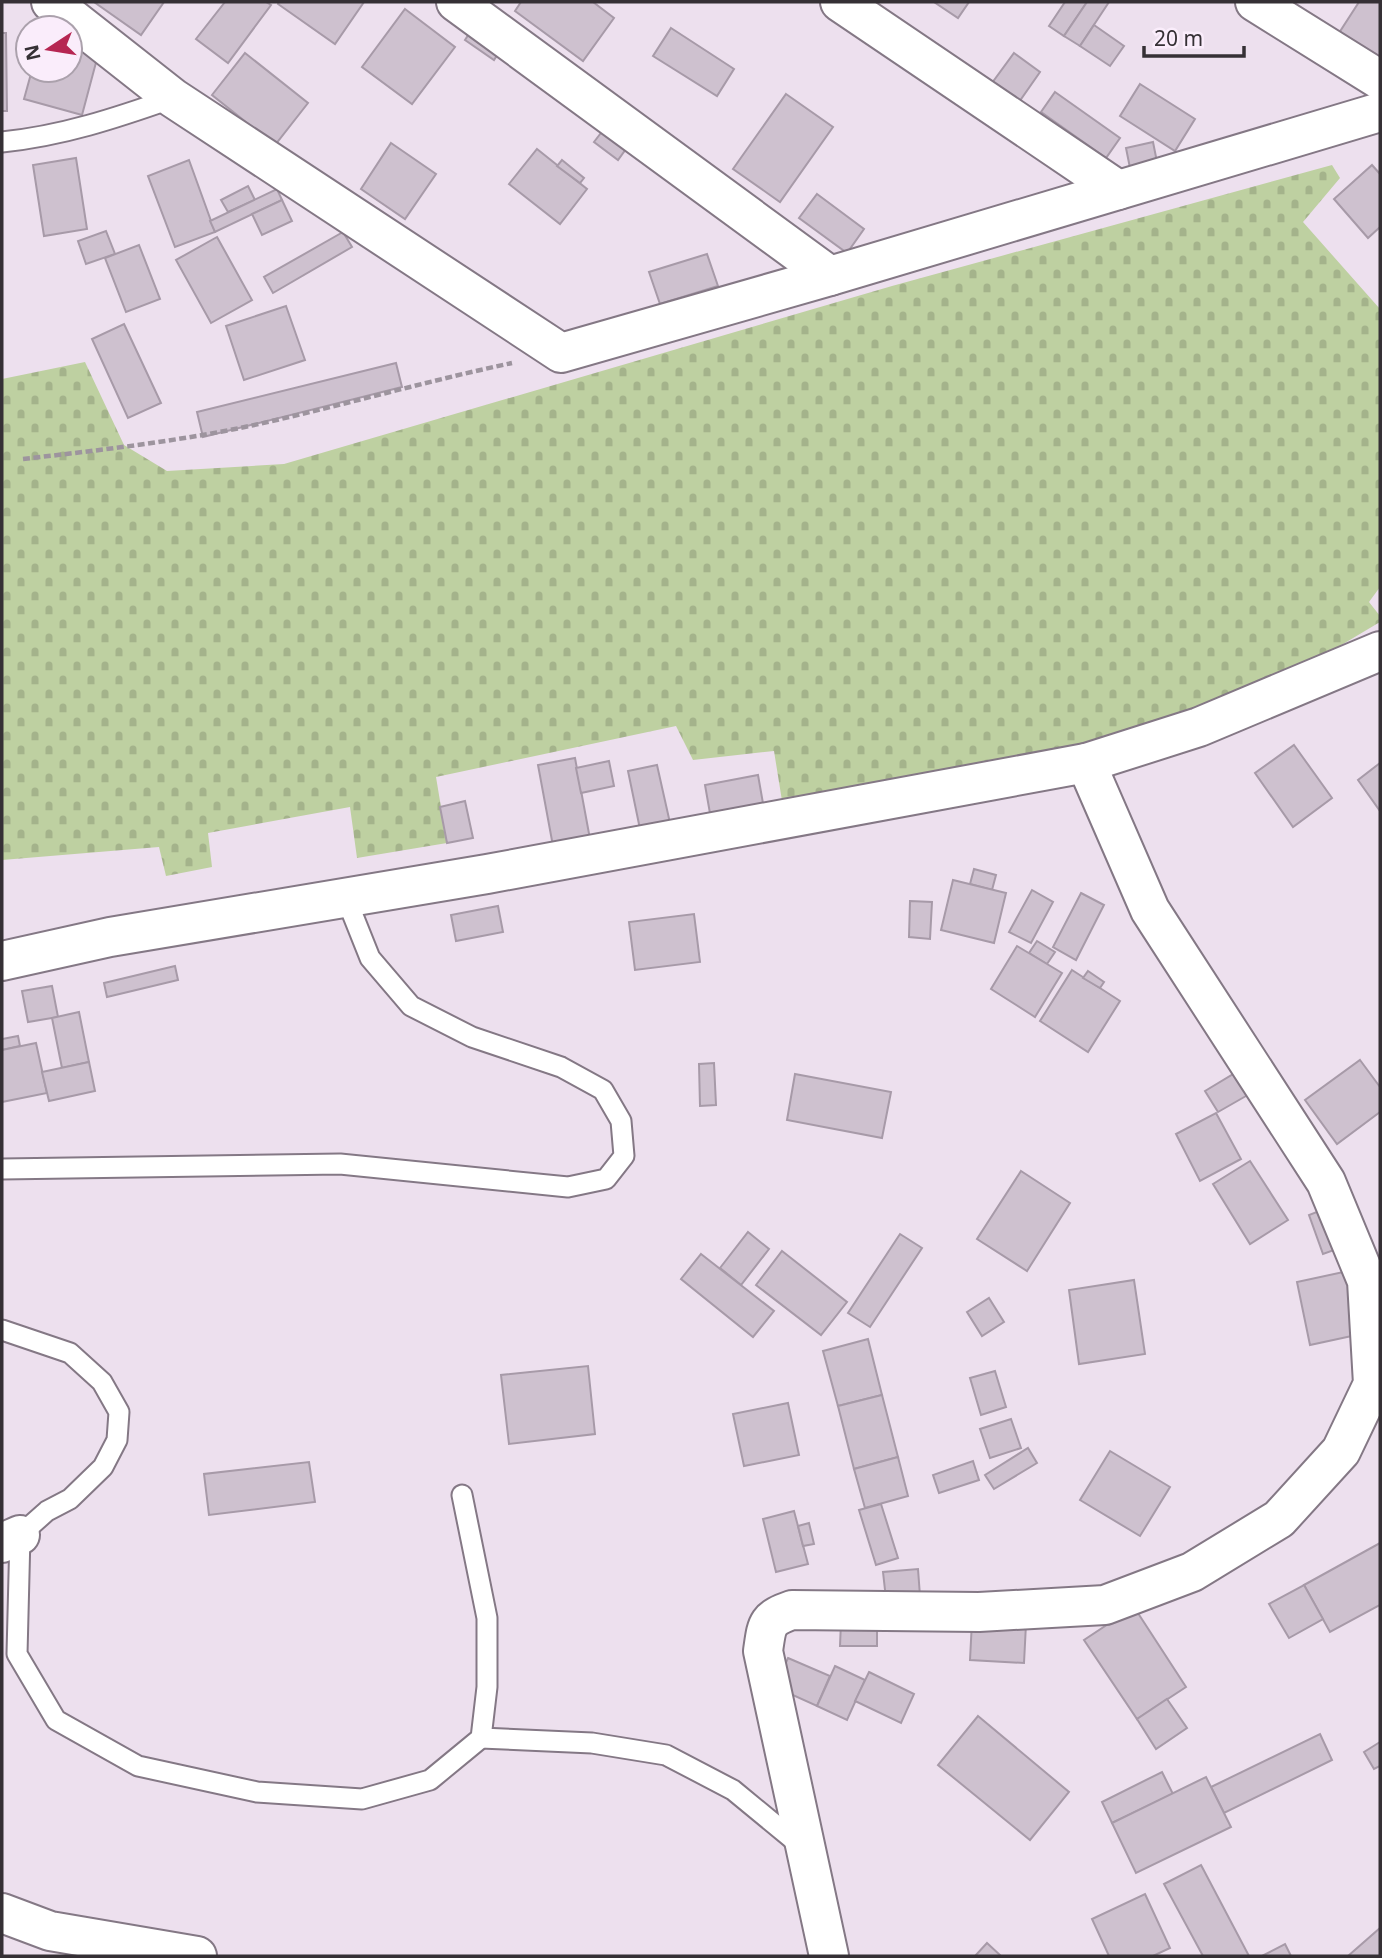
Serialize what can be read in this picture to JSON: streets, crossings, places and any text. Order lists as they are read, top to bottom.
{
  "scale_bar": "20 m",
  "north": "left"
}
